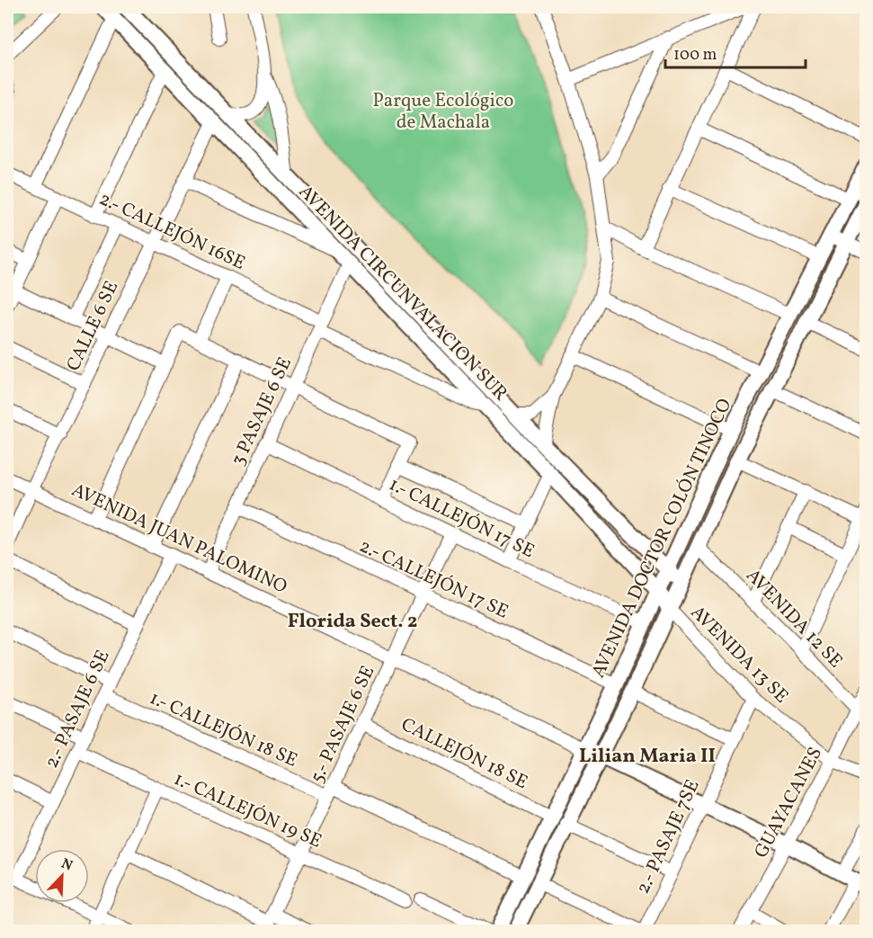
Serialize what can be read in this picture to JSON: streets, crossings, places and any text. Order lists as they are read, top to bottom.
{
  "streets": {
    "main road": ["AVENIDA CIRCUNVALACION SUR", "AVENIDA JUAN PALOMINO", "AVENIDA DOCTOR COLÓN TINOCO"],
    "street": [
      "2.- CALLEJÓN 16SE",
      "CALLE 6 SE",
      "3 PASAJE 6 SE",
      "1.- CALLEJÓN 17 SE",
      "2.- CALLEJÓN 17 SE",
      "AVENIDA 12 SE",
      "AVENIDA 13 SE",
      "2.- PASAJE 6 SE",
      "5.- PASAJE 6 SE",
      "1.- CALLEJÓN 18 SE",
      "CALLEJÓN 18 SE",
      "GUAYACANES",
      "1.- CALLEJÓN 19 SE",
      "2.- PASAJE 7SE"
    ]
  },
  "crossings": [
    ["2.- CALLEJÓN 16SE", "AVENIDA CIRCUNVALACION SUR"],
    ["2.- CALLEJÓN 16SE", "CALLE 6 SE"],
    ["2.- CALLEJÓN 16SE", "3 PASAJE 6 SE"],
    ["AVENIDA CIRCUNVALACION SUR", "CALLE 6 SE"],
    ["AVENIDA CIRCUNVALACION SUR", "3 PASAJE 6 SE"],
    ["AVENIDA CIRCUNVALACION SUR", "AVENIDA DOCTOR COLÓN TINOCO"],
    ["AVENIDA CIRCUNVALACION SUR", "AVENIDA 13 SE"],
    ["CALLE 6 SE", "AVENIDA JUAN PALOMINO"],
    ["3 PASAJE 6 SE", "1.- CALLEJÓN 17 SE"],
    ["3 PASAJE 6 SE", "AVENIDA JUAN PALOMINO"],
    ["3 PASAJE 6 SE", "2.- CALLEJÓN 17 SE"],
    ["1.- CALLEJÓN 17 SE", "AVENIDA DOCTOR COLÓN TINOCO"],
    ["1.- CALLEJÓN 17 SE", "5.- PASAJE 6 SE"],
    ["AVENIDA JUAN PALOMINO", "AVENIDA DOCTOR COLÓN TINOCO"],
    ["AVENIDA JUAN PALOMINO", "2.- PASAJE 6 SE"],
    ["AVENIDA JUAN PALOMINO", "5.- PASAJE 6 SE"],
    ["AVENIDA JUAN PALOMINO", "GUAYACANES"],
    ["AVENIDA JUAN PALOMINO", "2.- PASAJE 7SE"],
    ["AVENIDA DOCTOR COLÓN TINOCO", "2.- CALLEJÓN 17 SE"],
    ["AVENIDA DOCTOR COLÓN TINOCO", "AVENIDA 12 SE"],
    ["AVENIDA DOCTOR COLÓN TINOCO", "AVENIDA 13 SE"],
    ["AVENIDA DOCTOR COLÓN TINOCO", "1.- CALLEJÓN 18 SE"],
    ["AVENIDA DOCTOR COLÓN TINOCO", "CALLEJÓN 18 SE"],
    ["2.- CALLEJÓN 17 SE", "5.- PASAJE 6 SE"],
    ["AVENIDA 12 SE", "GUAYACANES"],
    ["AVENIDA 13 SE", "GUAYACANES"],
    ["AVENIDA 13 SE", "2.- PASAJE 7SE"],
    ["2.- PASAJE 6 SE", "1.- CALLEJÓN 18 SE"],
    ["2.- PASAJE 6 SE", "1.- CALLEJÓN 19 SE"],
    ["5.- PASAJE 6 SE", "1.- CALLEJÓN 18 SE"],
    ["5.- PASAJE 6 SE", "CALLEJÓN 18 SE"],
    ["5.- PASAJE 6 SE", "1.- CALLEJÓN 19 SE"],
    ["1.- CALLEJÓN 18 SE", "2.- PASAJE 7SE"]
  ],
  "districts": ["Florida Sect. 2", "Lilian Maria II"],
  "parks": ["Parque Ecológico de Machala"],
  "scale_bar": "100 m",
  "north": "top right"
}
